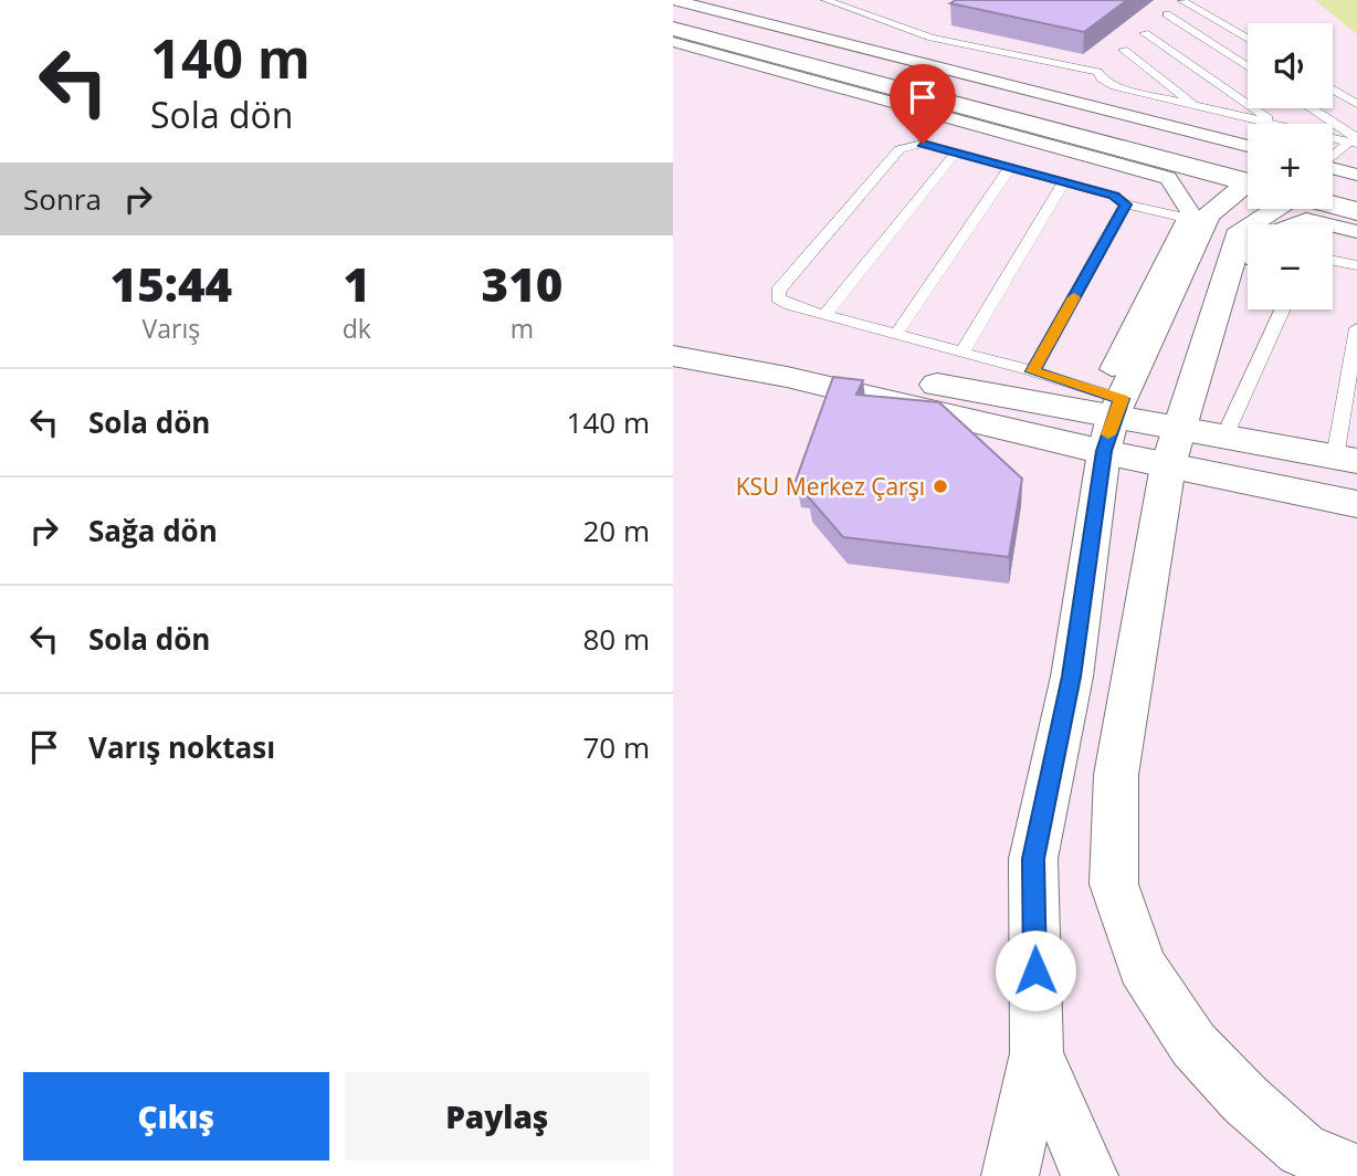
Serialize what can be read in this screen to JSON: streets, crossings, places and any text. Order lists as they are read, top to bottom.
{
  "places": ["KSU Merkez Çarşı"],
  "page": {
    "turn": ["140 m", "Sola dön"],
    "map_buttons": ["+", "−"],
    "then": "Sonra",
    "eta": [
      "15:44",
      "Varış",
      "1",
      "dk",
      "310",
      "m"
    ],
    "list": [
      {
        "name": "Sola dön",
        "value": "140 m"
      },
      {
        "name": "Sağa dön",
        "value": "20 m"
      },
      {
        "name": "Sola dön",
        "value": "80 m"
      },
      {
        "name": "Varış noktası",
        "value": "70 m"
      }
    ],
    "buttons": ["Çıkış", "Paylaş"]
  }
}
